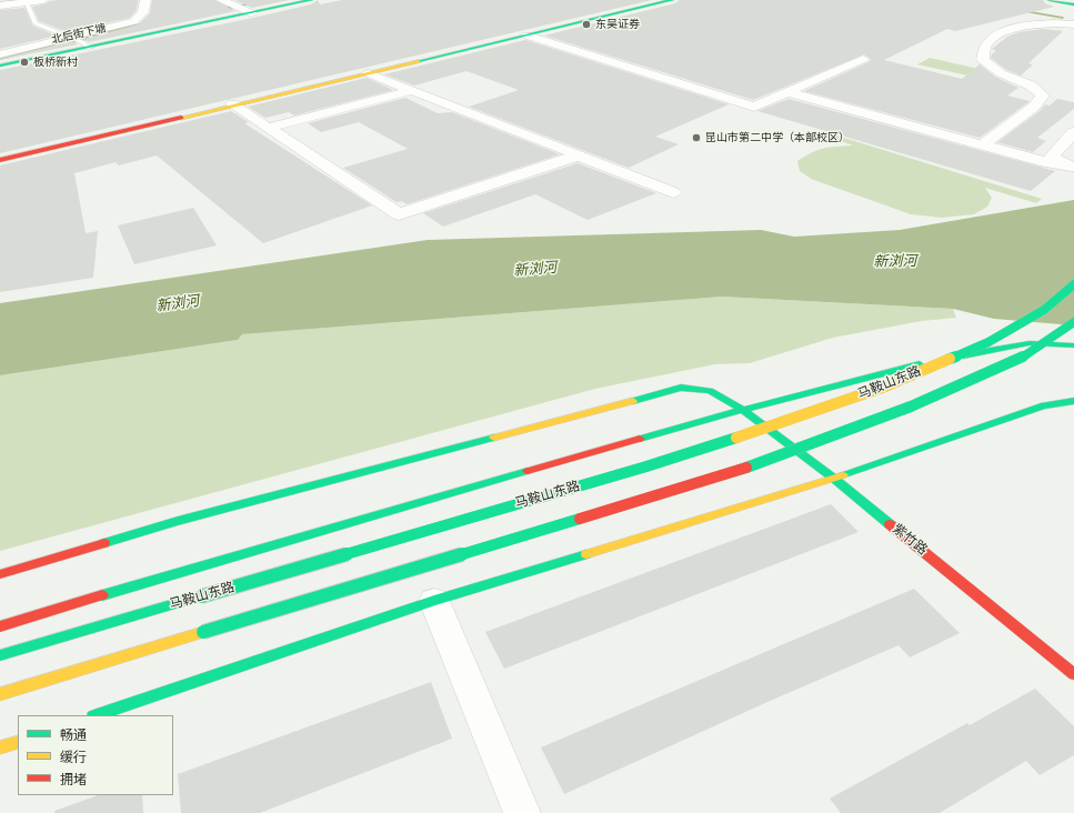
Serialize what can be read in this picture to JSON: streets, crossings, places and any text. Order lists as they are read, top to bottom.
{
  "streets": {
    "main road": ["马鞍山东路", "紫竹路"],
    "street": ["北后街下塘"]
  },
  "water": ["新浏河"],
  "places": ["东吴证券", "板桥新村", "昆山市第二中学（本部校区）"],
  "legend": ["畅通", "缓行", "拥堵"]
}
